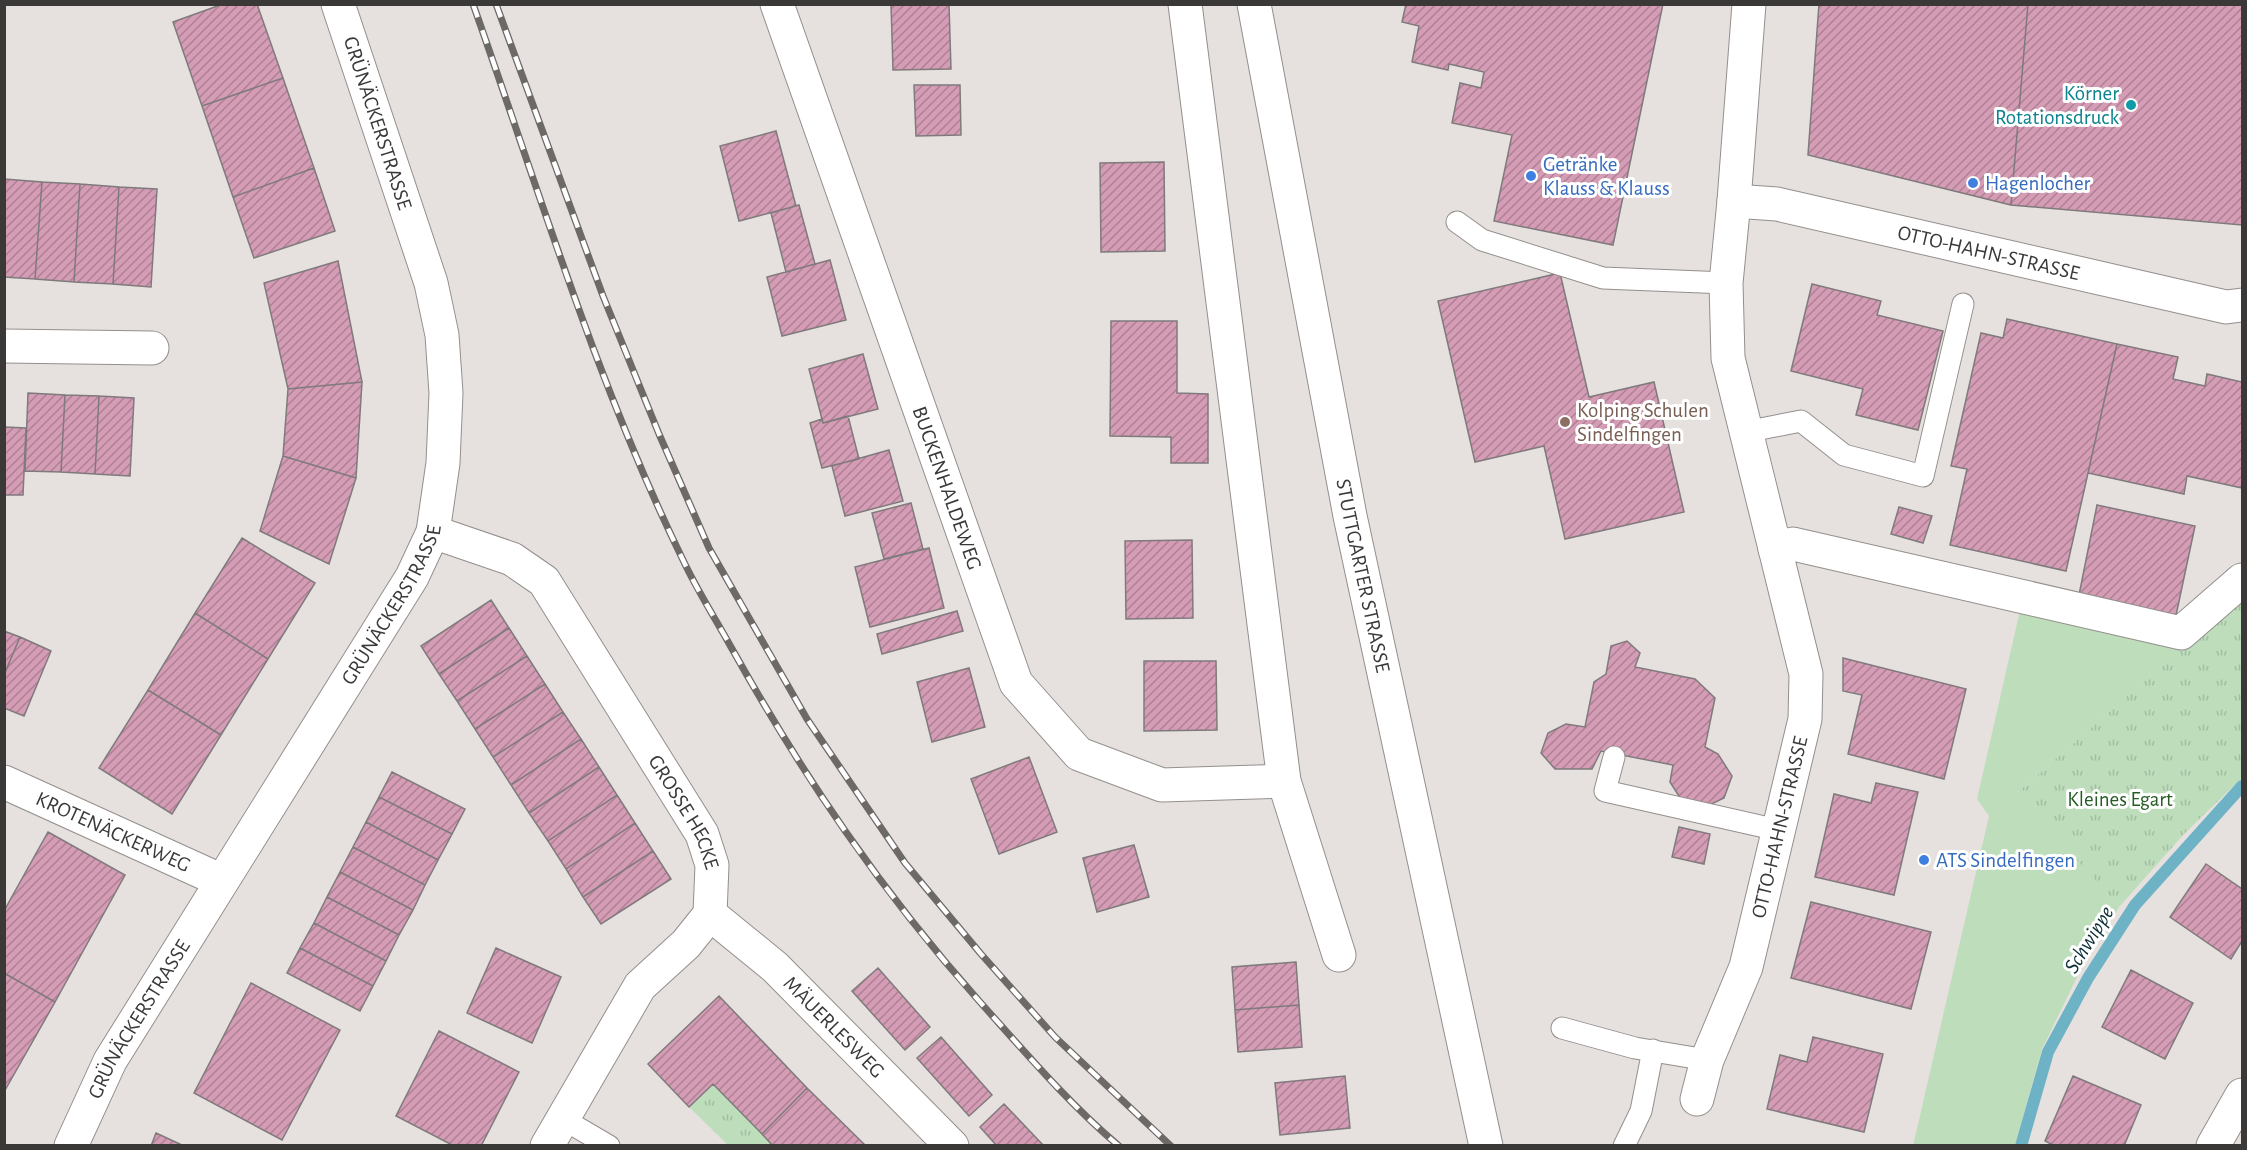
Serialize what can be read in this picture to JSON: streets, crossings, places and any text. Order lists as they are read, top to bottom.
{
  "streets": {
    "street": [
      "GRÜNÄCKERSTRASSE",
      "OTTO-HAHN-STRASSE",
      "BUCKENHALDEWEG",
      "STUTTGARTER STRASSE",
      "GROSSE HECKE",
      "KROTENÄCKERWEG",
      "MÄUERLESWEG"
    ]
  },
  "crossings": [
    ["GRÜNÄCKERSTRASSE", "GROSSE HECKE"],
    ["GRÜNÄCKERSTRASSE", "KROTENÄCKERWEG"],
    ["GROSSE HECKE", "MÄUERLESWEG"]
  ],
  "water": ["Schwippe"],
  "parks": ["Kleines Egart"],
  "places": [
    "Körner Rotationsdruck",
    "Getränke Klauss & Klauss",
    "Hagenlocher",
    "Kolping Schulen Sindelfingen",
    "ATS Sindelfingen"
  ]
}
